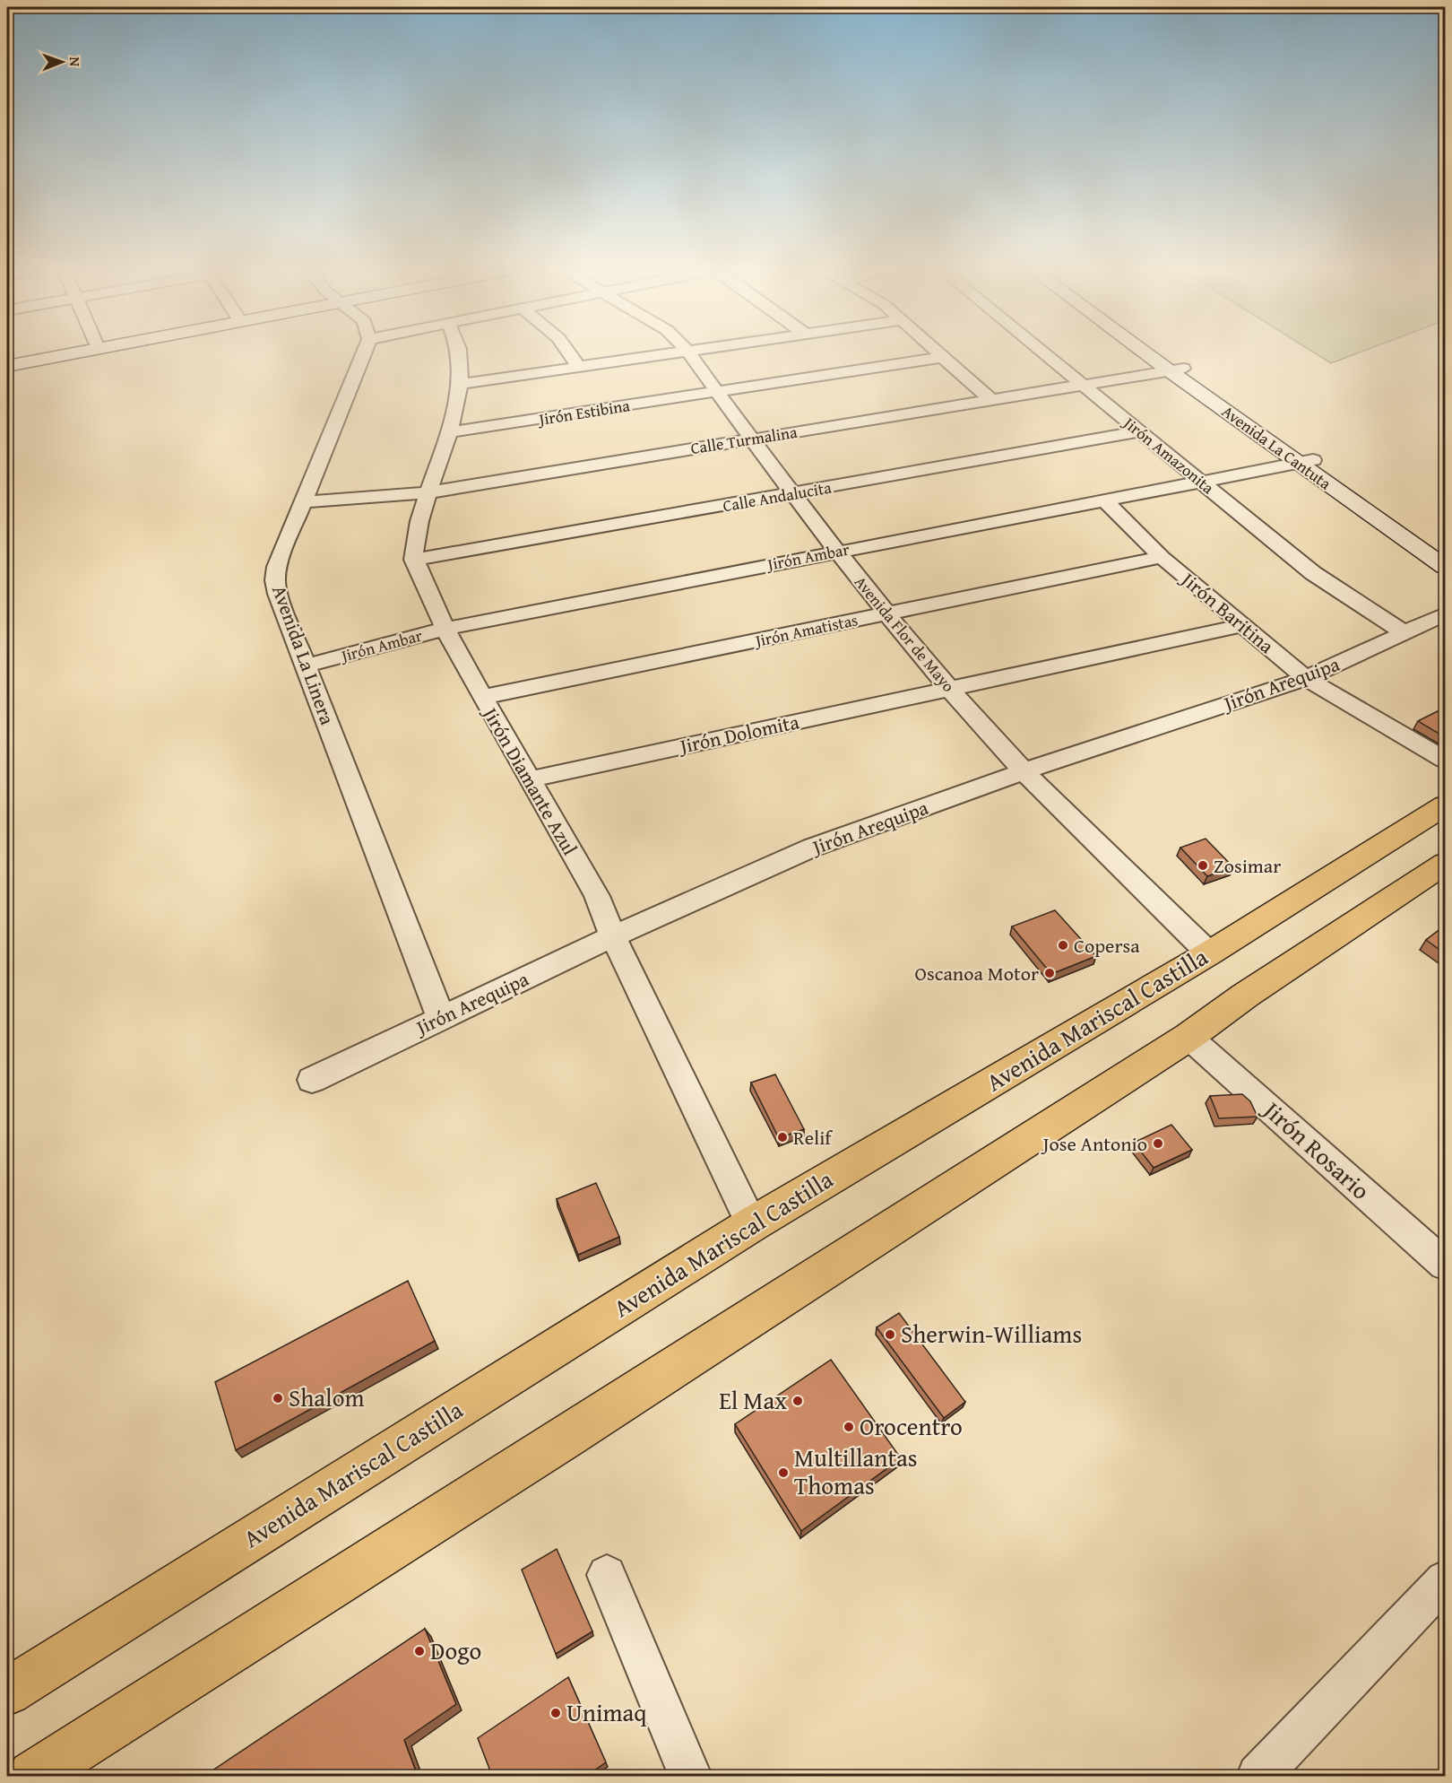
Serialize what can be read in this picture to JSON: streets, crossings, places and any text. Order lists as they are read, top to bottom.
{
  "streets": {
    "highway": ["Avenida Mariscal Castilla"],
    "main road": ["Avenida La Cantuta"],
    "street": [
      "Jirón Estibina",
      "Calle Turmalina",
      "Jirón Amazonita",
      "Calle Andalucita",
      "Jirón Ambar",
      "Jirón Baritina",
      "Jirón Amatistas",
      "Avenida Flor de Mayo",
      "Avenida La Linera",
      "Jirón Arequipa",
      "Jirón Dolomita",
      "Jirón Diamante Azul",
      "Jirón Rosario"
    ]
  },
  "crossings": [
    ["Jirón Estibina", "Avenida Flor de Mayo"],
    ["Calle Turmalina", "Avenida La Cantuta"],
    ["Calle Turmalina", "Jirón Amazonita"],
    ["Calle Turmalina", "Avenida Flor de Mayo"],
    ["Calle Turmalina", "Avenida La Linera"],
    ["Avenida La Cantuta", "Jirón Ambar"],
    ["Jirón Amazonita", "Calle Andalucita"],
    ["Jirón Amazonita", "Jirón Ambar"],
    ["Jirón Amazonita", "Jirón Arequipa"],
    ["Calle Andalucita", "Avenida Flor de Mayo"],
    ["Calle Andalucita", "Jirón Diamante Azul"],
    ["Jirón Ambar", "Jirón Baritina"],
    ["Jirón Ambar", "Avenida Flor de Mayo"],
    ["Jirón Ambar", "Avenida La Linera"],
    ["Jirón Ambar", "Jirón Diamante Azul"],
    ["Jirón Baritina", "Jirón Amatistas"],
    ["Jirón Baritina", "Jirón Arequipa"],
    ["Jirón Baritina", "Jirón Dolomita"],
    ["Jirón Amatistas", "Avenida Flor de Mayo"],
    ["Jirón Amatistas", "Jirón Diamante Azul"],
    ["Avenida Flor de Mayo", "Jirón Arequipa"],
    ["Avenida Flor de Mayo", "Jirón Dolomita"],
    ["Avenida Flor de Mayo", "Avenida Mariscal Castilla"],
    ["Avenida La Linera", "Jirón Arequipa"],
    ["Jirón Arequipa", "Jirón Diamante Azul"],
    ["Jirón Dolomita", "Jirón Diamante Azul"],
    ["Jirón Diamante Azul", "Avenida Mariscal Castilla"]
  ],
  "places": [
    "Zosimar",
    "Copersa",
    "Oscanoa Motor",
    "Relif",
    "Jose Antonio",
    "Sherwin-Williams",
    "Shalom",
    "El Max",
    "Orocentro",
    "Multillantas Thomas",
    "Dogo",
    "Unimaq"
  ],
  "north": "right"
}
